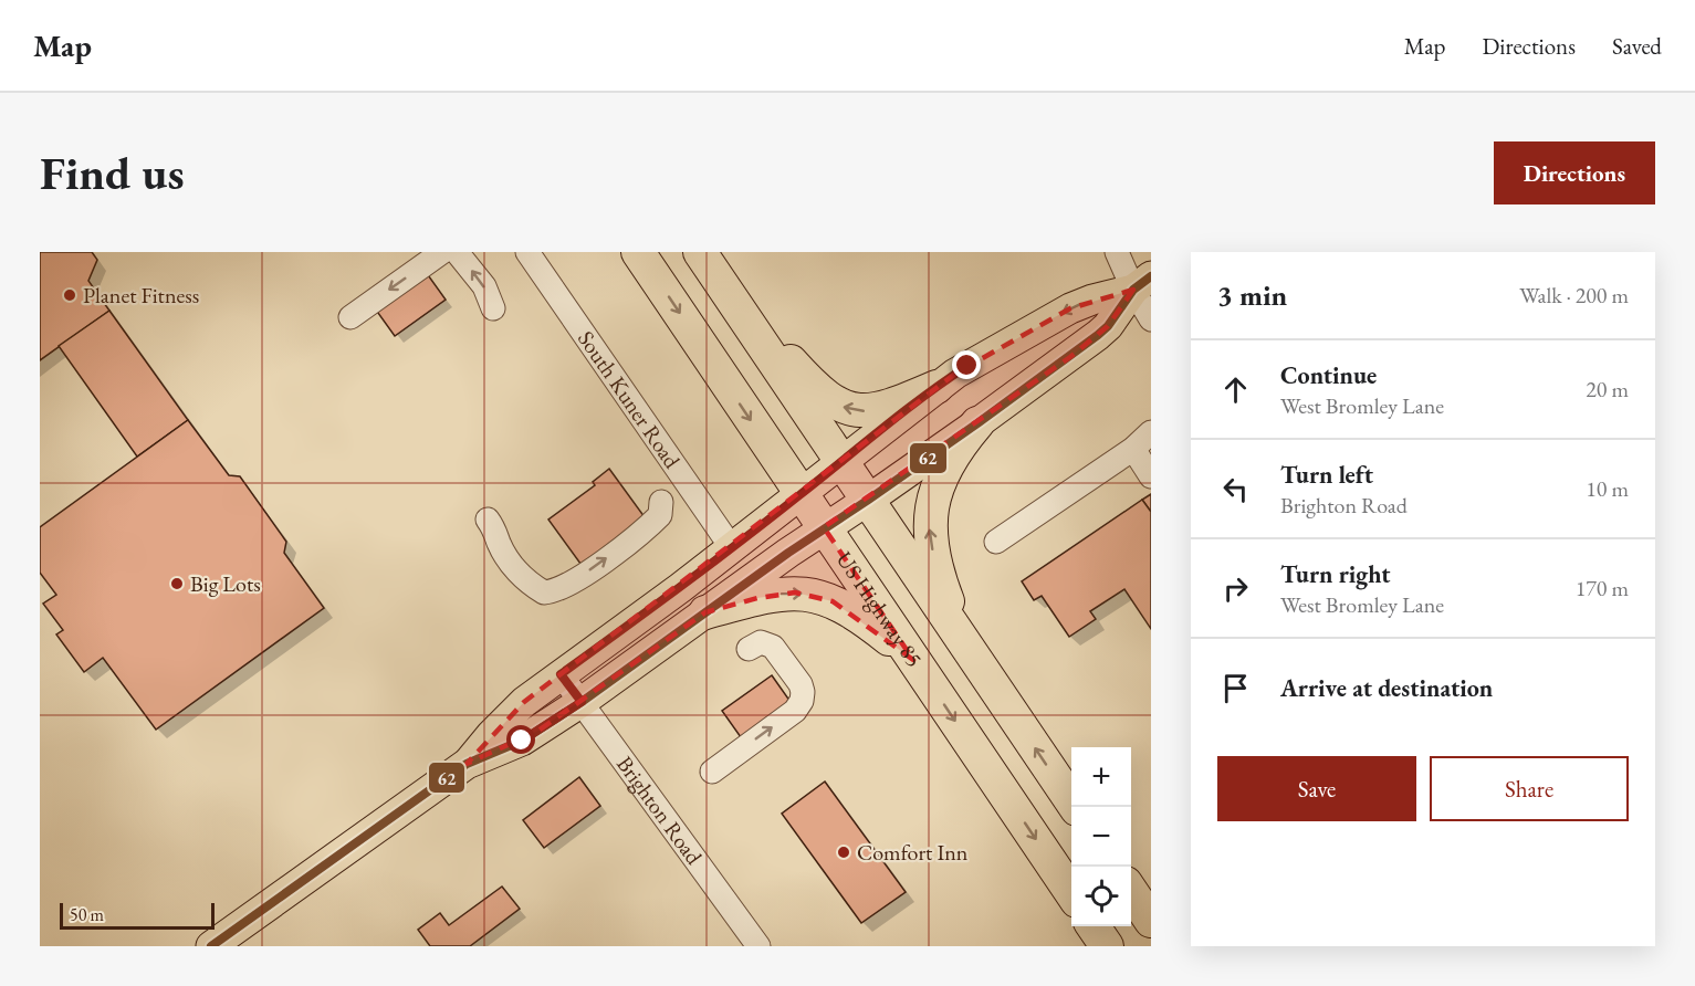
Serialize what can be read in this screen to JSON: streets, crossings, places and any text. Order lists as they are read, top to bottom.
{
  "streets": {
    "highway": ["US Highway 85"],
    "street": ["South Kuner Road", "Brighton Road"]
  },
  "places": ["Planet Fitness", "Big Lots", "Comfort Inn"],
  "lines": ["transit line 62"],
  "scale_bar": "50 m",
  "page": {
    "header": "Map",
    "nav": ["Map", "Directions", "Saved"],
    "buttons": [
      "Directions",
      ["Save", "Share"]
    ],
    "title": "Find us",
    "heading": ["3 min", "Walk · 200 m"],
    "list": [
      ["Continue", "West Bromley Lane", "20 m"],
      ["Turn left", "Brighton Road", "10 m"],
      ["Turn right", "West Bromley Lane", "170 m"],
      "Arrive at destination"
    ],
    "map_buttons": ["+", "−"],
    "scale": "50 m"
  }
}
